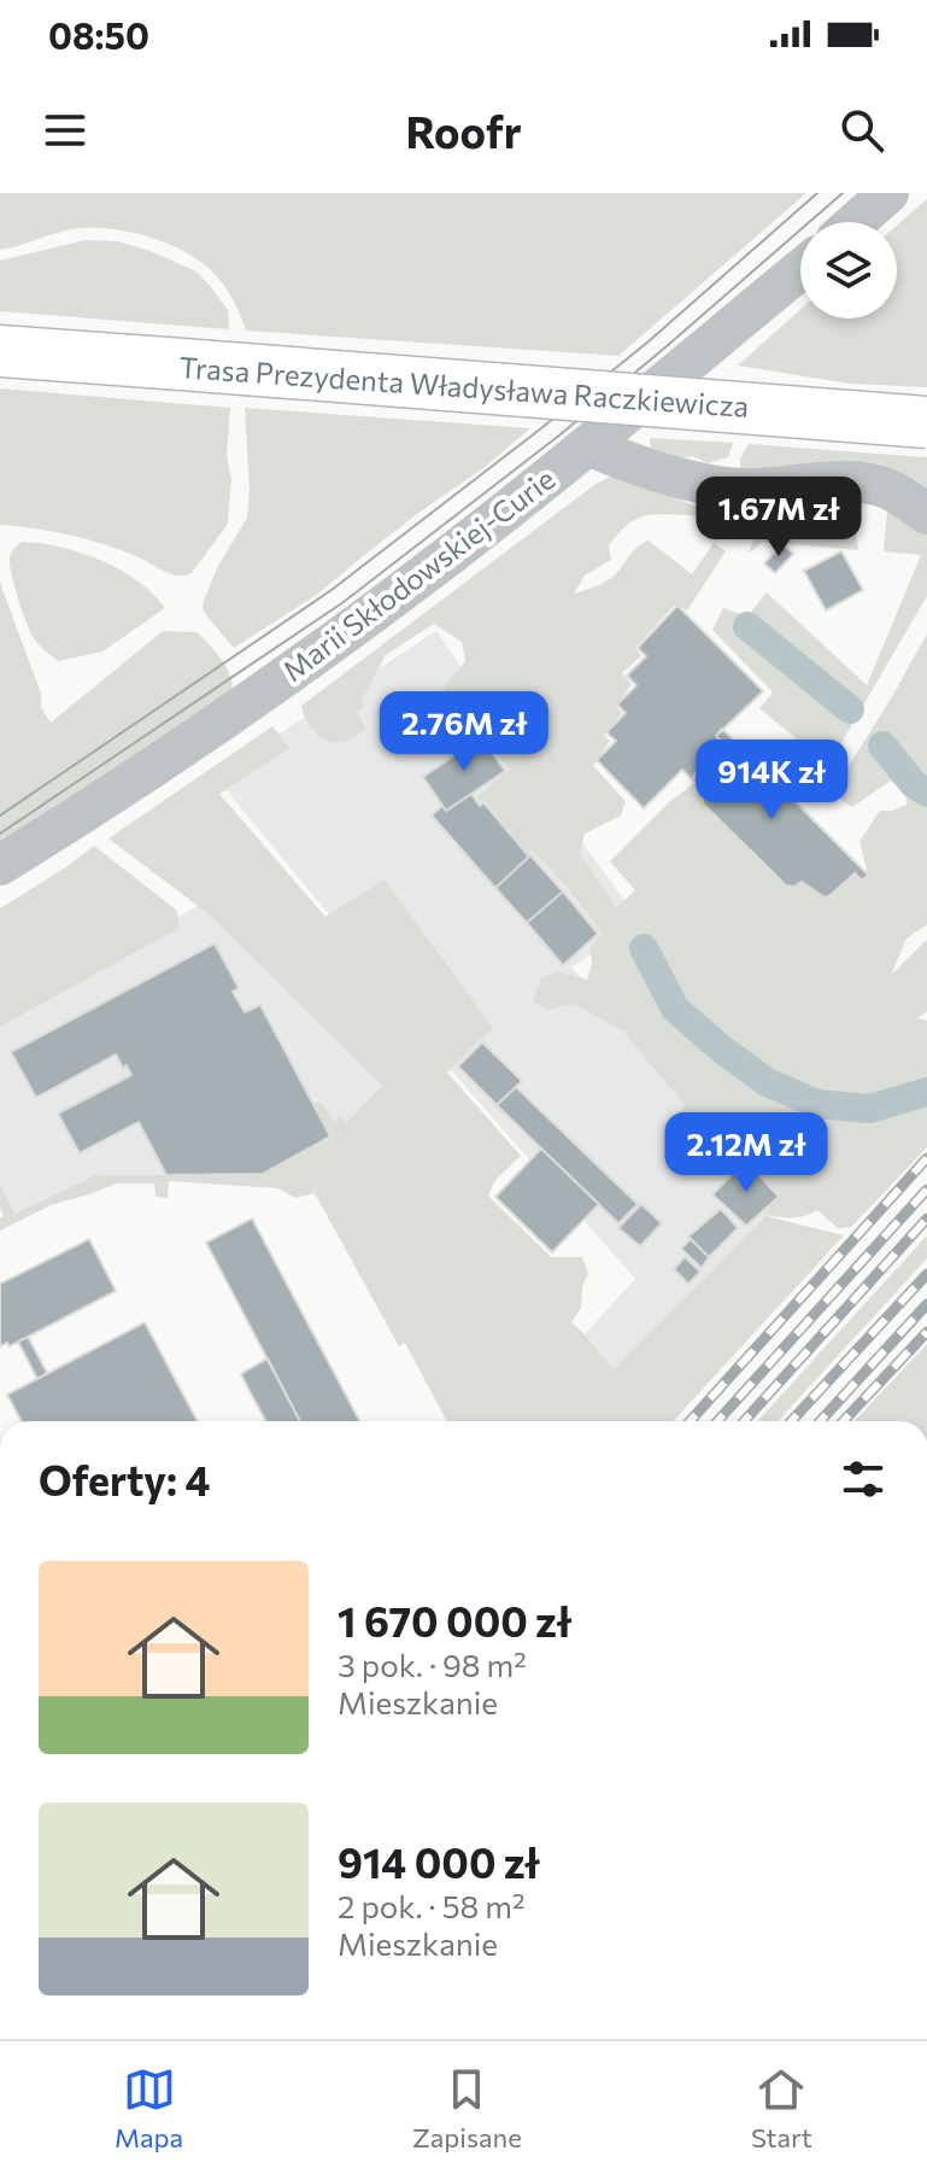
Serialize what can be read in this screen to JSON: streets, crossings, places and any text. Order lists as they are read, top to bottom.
{
  "streets": {
    "main road": ["Trasa Prezydenta Władysława Raczkiewicza"],
    "street": ["Marii Skłodowskiej-Curie"]
  },
  "page": {
    "status": "08:50",
    "header": "Roofr",
    "price": [
      "1.67M zł",
      "2.76M zł",
      "914K zł",
      "2.12M zł"
    ],
    "heading": "Oferty: 4",
    "list": [
      {
        "name": "1 670 000 zł",
        "note": "3 pok. · 98 m² · Mieszkanie"
      },
      {
        "name": "914 000 zł",
        "note": "2 pok. · 58 m² · Mieszkanie"
      }
    ],
    "tabs": ["Mapa", "Zapisane", "Start"]
  }
}
